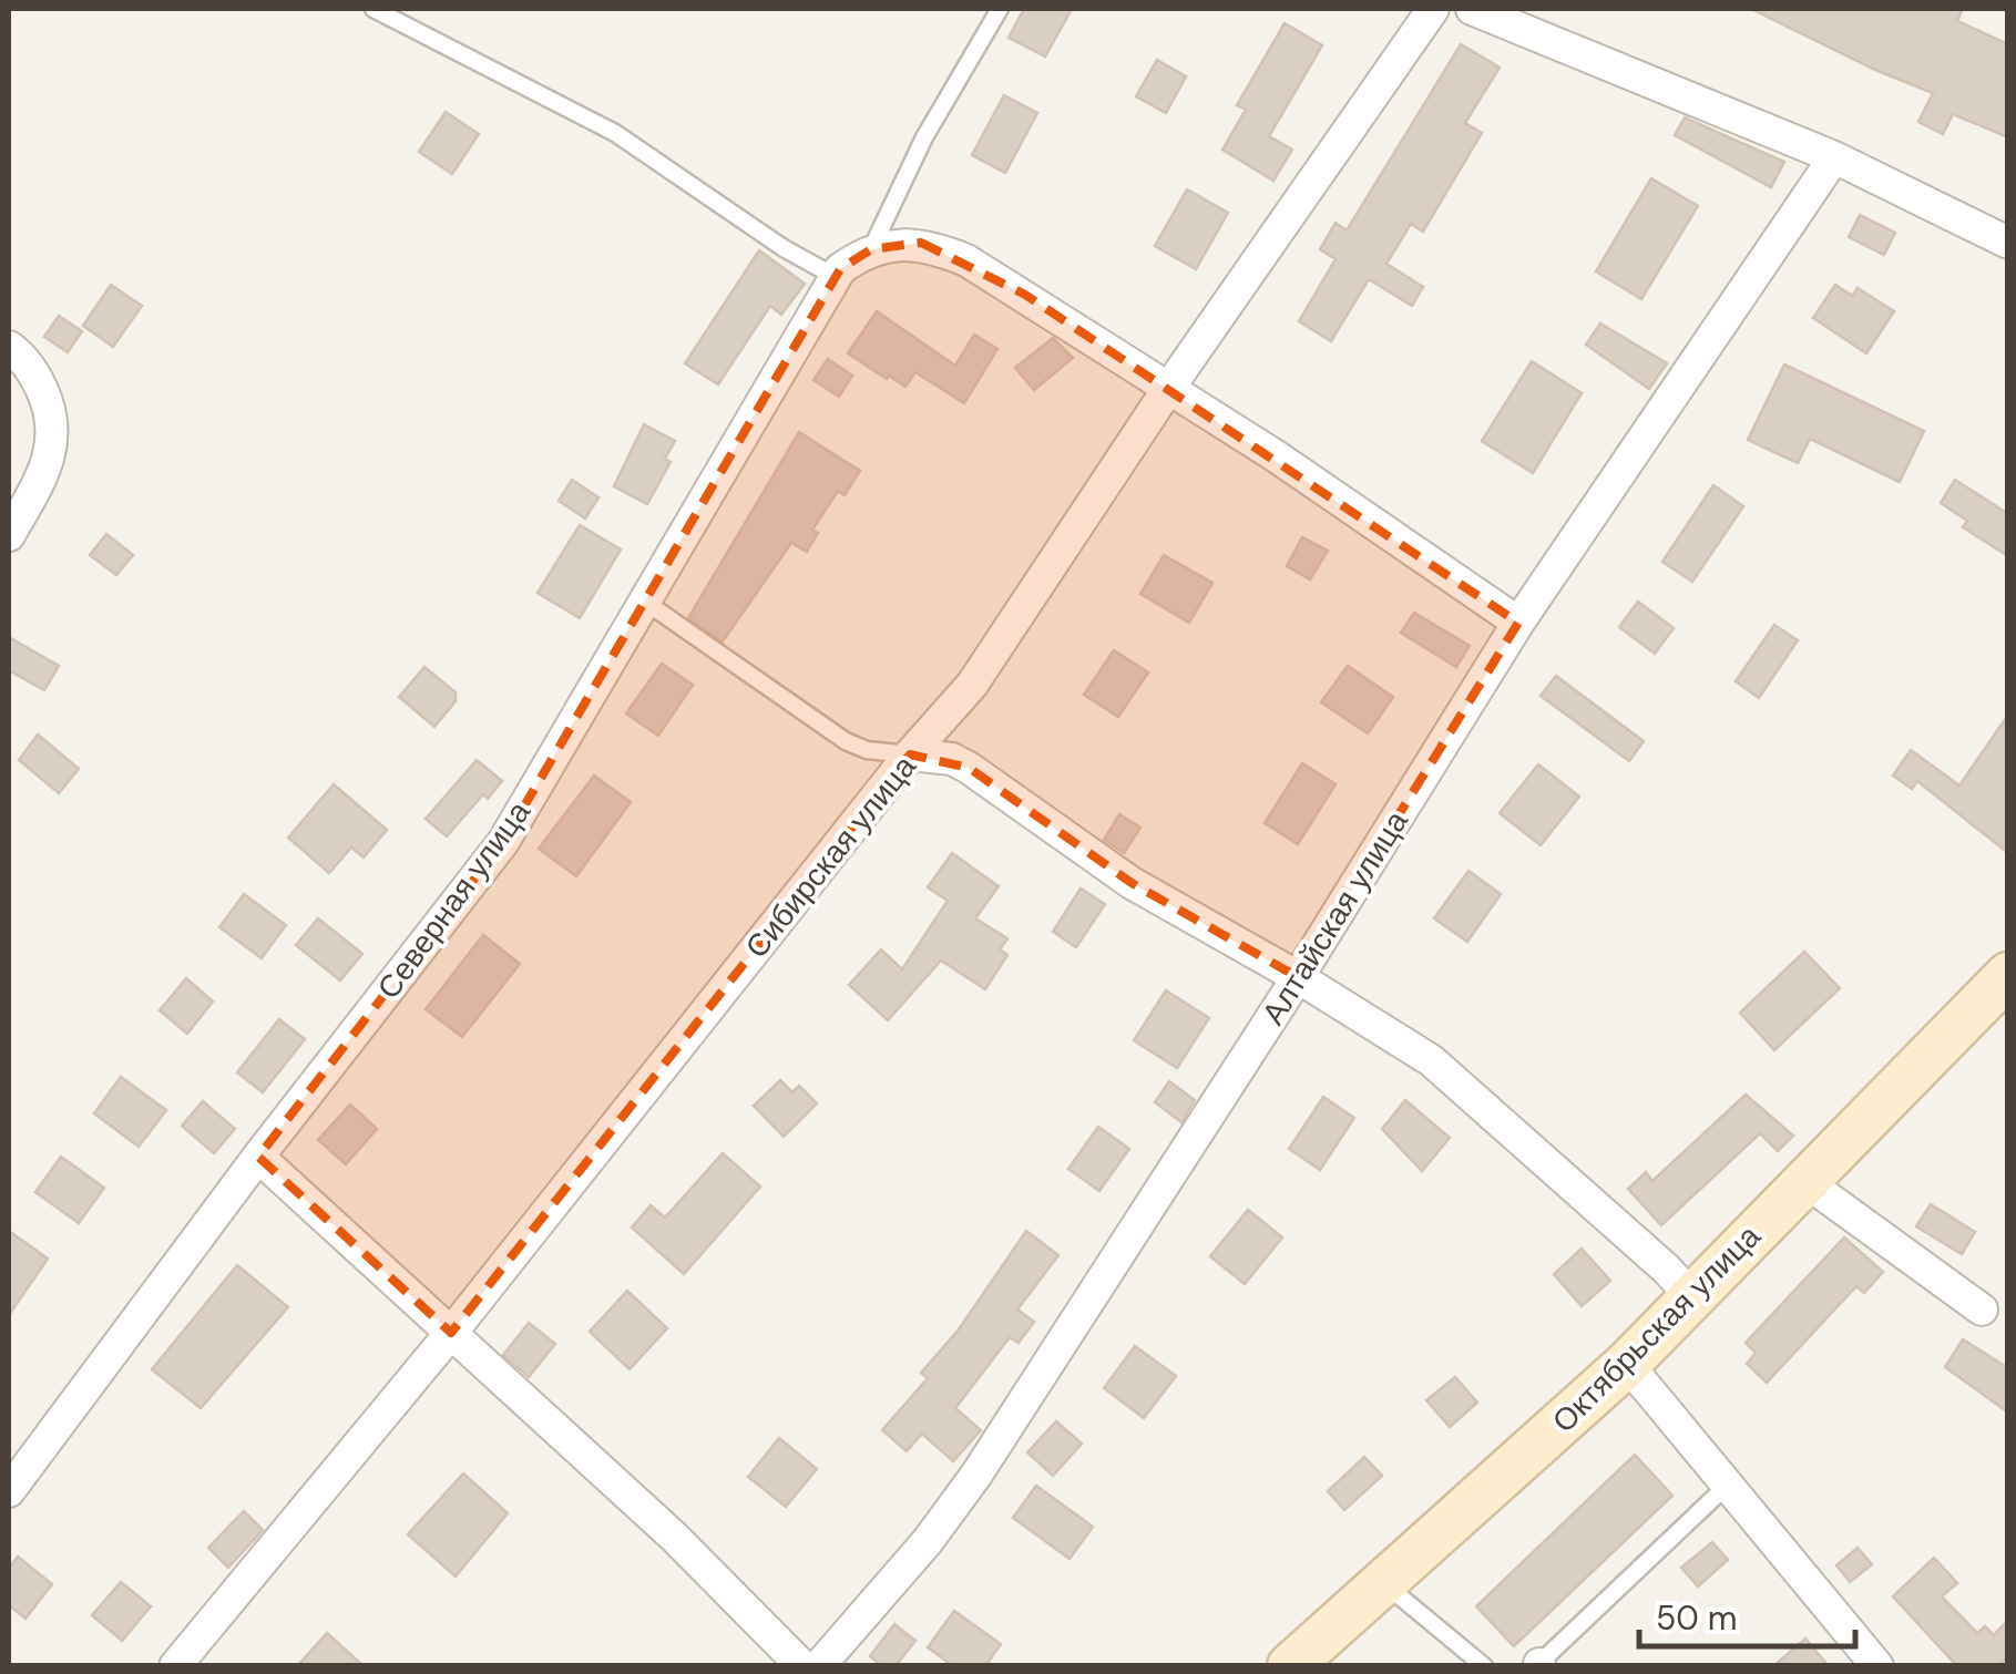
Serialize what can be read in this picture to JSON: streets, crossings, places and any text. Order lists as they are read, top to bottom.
{
  "streets": {
    "street": [
      "Сибирская улица",
      "Северная улица",
      "Алтайская улица",
      "Октябрьская улица"
    ]
  },
  "scale_bar": "50 m"
}
